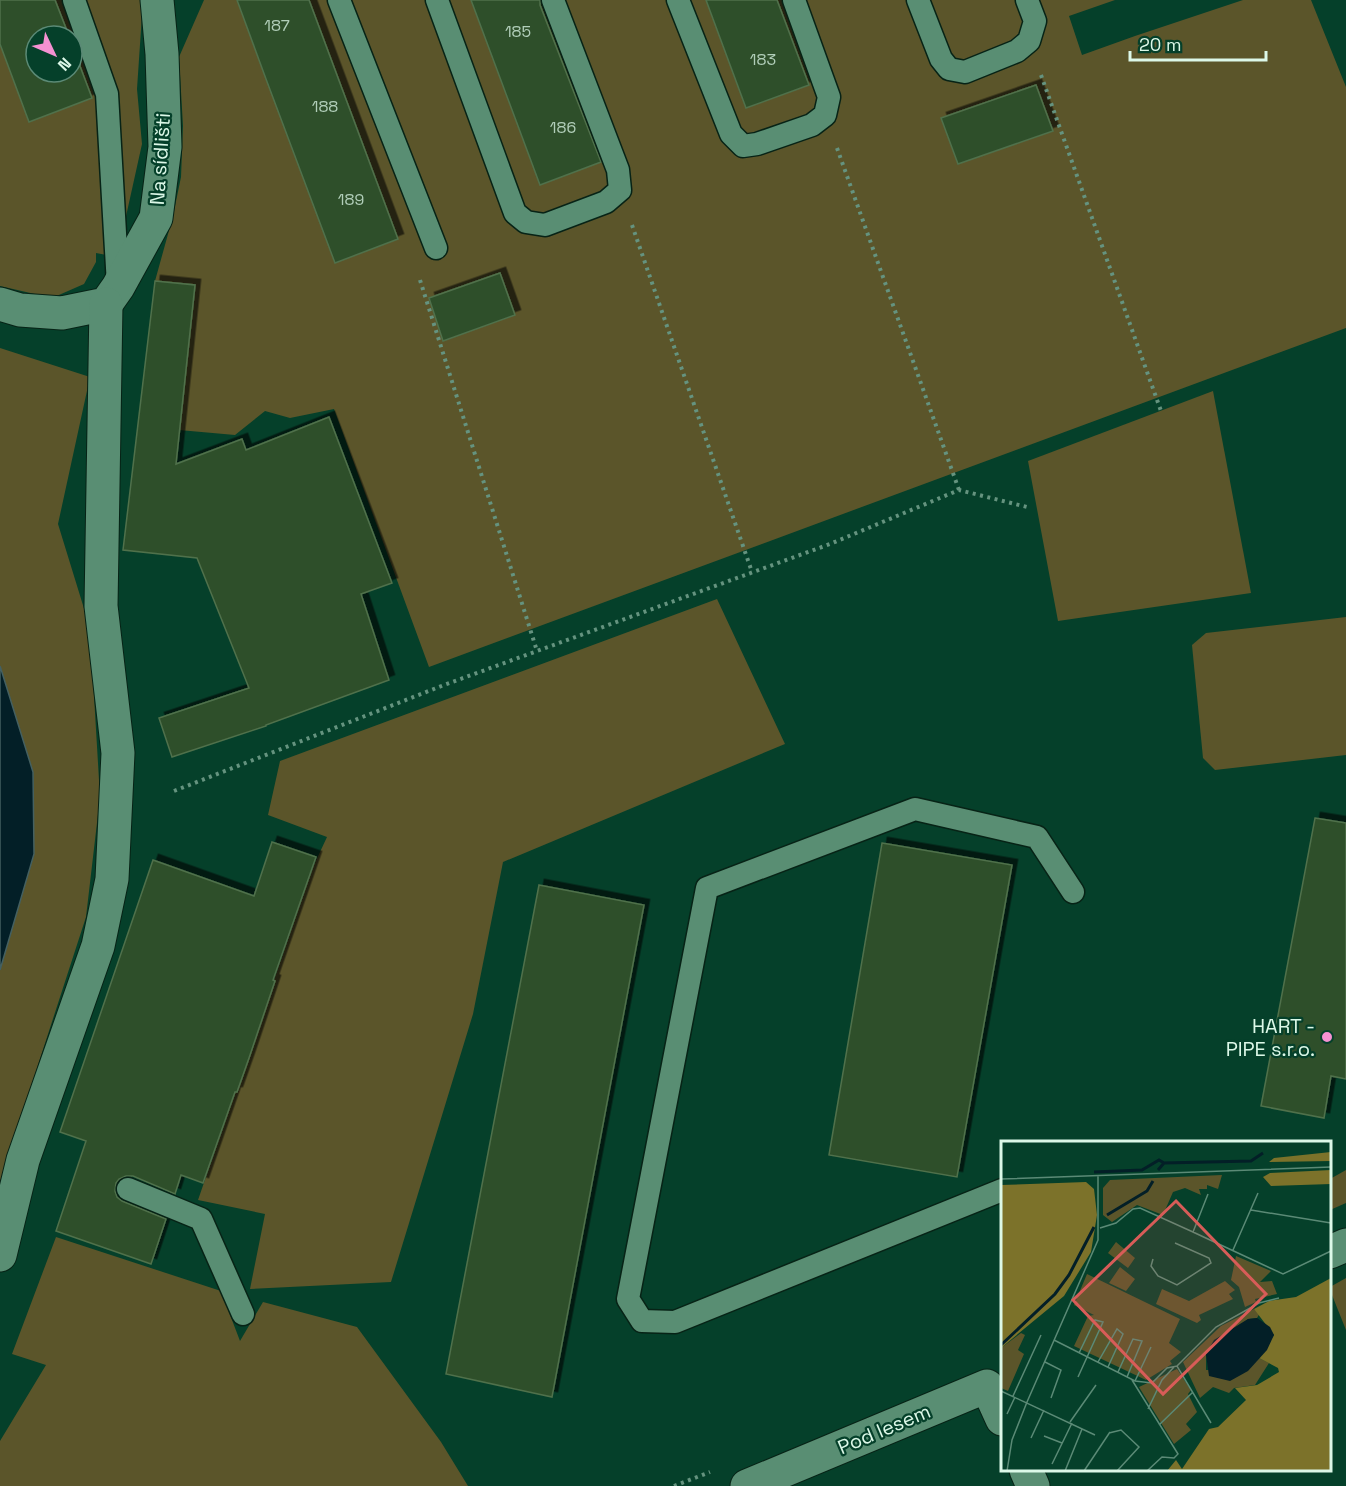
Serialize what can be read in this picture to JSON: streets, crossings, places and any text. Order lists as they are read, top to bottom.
{
  "streets": {
    "street": ["Na sídlišti", "Pod lesem"]
  },
  "places": ["HART - PIPE s.r.o."],
  "house_numbers": [
    "187",
    "185",
    "183",
    "188",
    "186",
    "189"
  ],
  "scale_bar": "20 m",
  "north": "bottom right"
}
